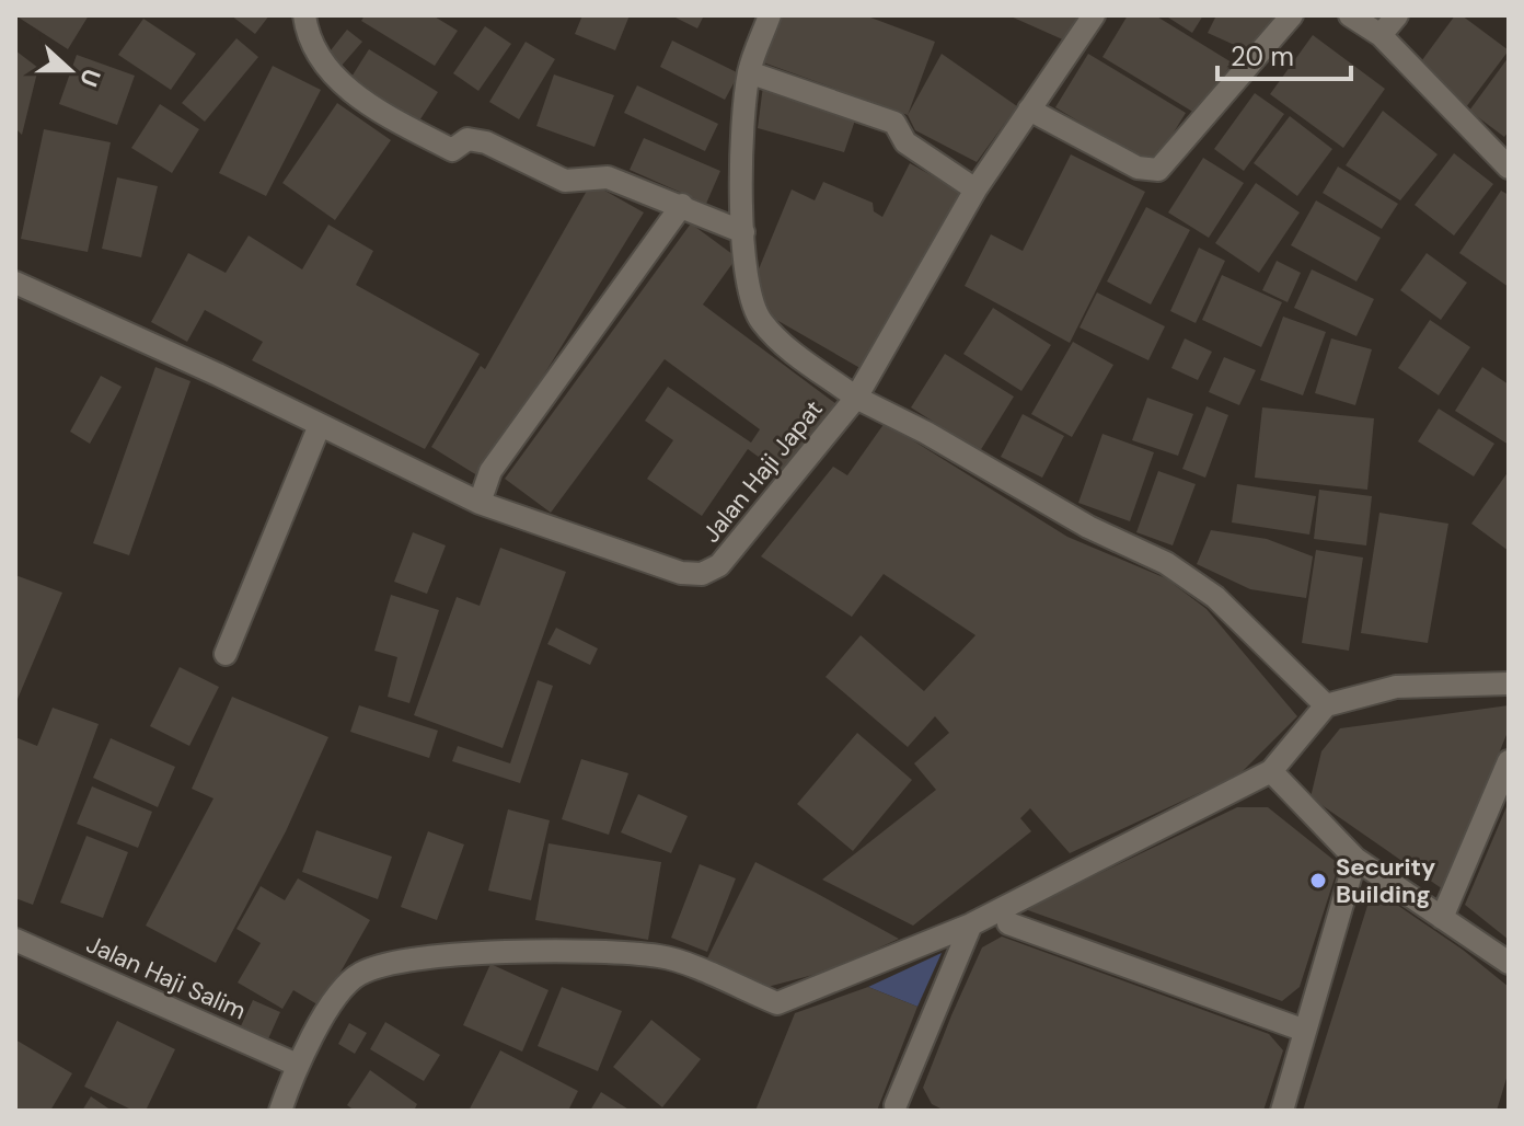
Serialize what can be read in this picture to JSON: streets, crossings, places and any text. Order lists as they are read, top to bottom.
{
  "streets": {
    "street": ["Jalan Haji Japat", "Jalan Haji Salim"]
  },
  "places": ["Security Building"],
  "scale_bar": "20 m",
  "north": "right"
}
